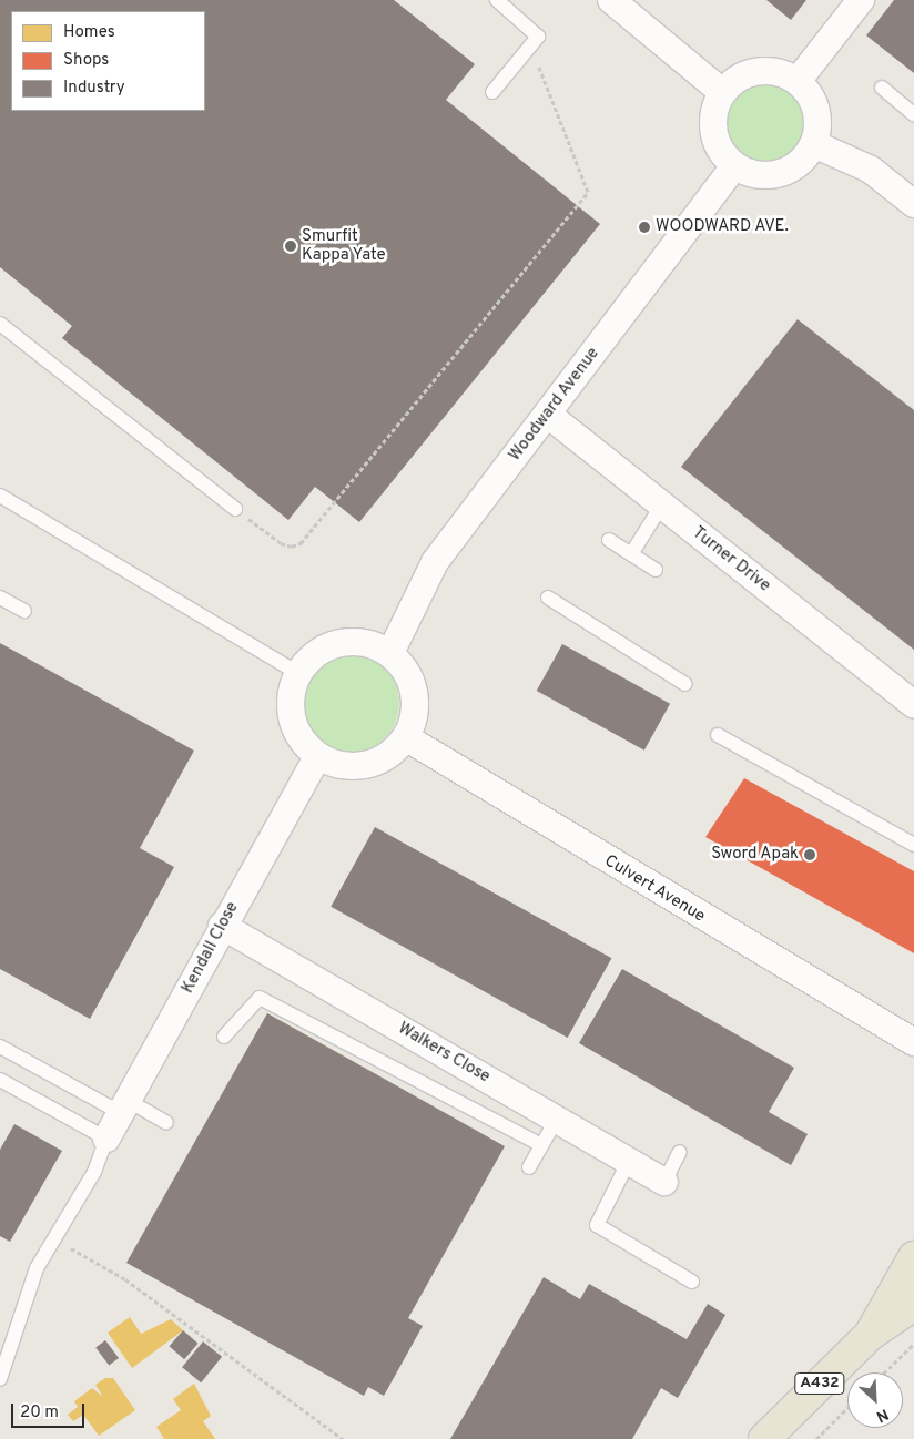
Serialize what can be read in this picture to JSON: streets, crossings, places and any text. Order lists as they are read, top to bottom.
{
  "streets": {
    "main road": ["A432"],
    "street": [
      "Woodward Avenue",
      "Turner Drive",
      "Culvert Avenue",
      "Kendall Close",
      "Walkers Close"
    ]
  },
  "crossings": [
    ["Woodward Avenue", "Turner Drive"],
    ["Woodward Avenue", "Culvert Avenue"],
    ["Woodward Avenue", "Kendall Close"],
    ["Culvert Avenue", "Kendall Close"],
    ["Kendall Close", "Walkers Close"]
  ],
  "places": ["WOODWARD AVE.", "Smurfit Kappa Yate", "Sword Apak"],
  "legend": ["Homes", "Shops", "Industry"],
  "scale_bar": "20 m",
  "north": "bottom right"
}
